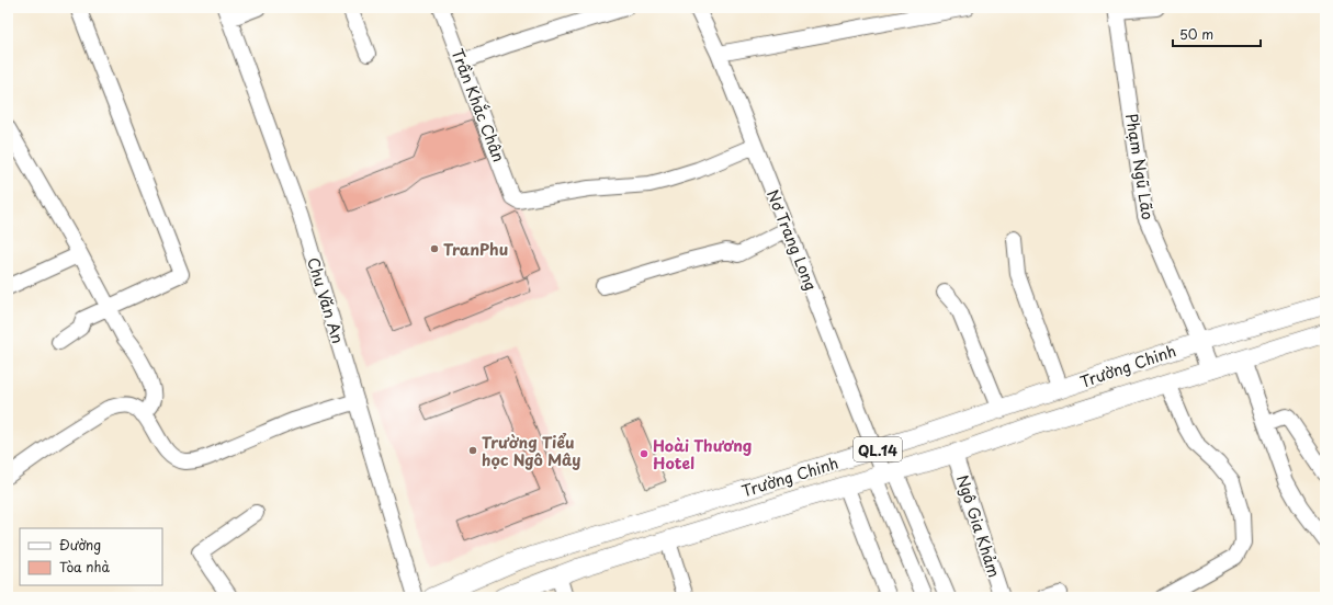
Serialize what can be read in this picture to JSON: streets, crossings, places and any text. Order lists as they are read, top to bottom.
{
  "streets": {
    "main road": ["Trường Chinh", "QL.14"],
    "street": [
      "Trần Khắc Chân",
      "Phạm Ngũ Lão",
      "Nơ Trang Long",
      "Chu Văn An",
      "Ngô Gia Khảm"
    ]
  },
  "crossings": [
    ["Trần Khắc Chân", "Nơ Trang Long"],
    ["Phạm Ngũ Lão", "Trường Chinh"],
    ["Nơ Trang Long", "Trường Chinh"],
    ["Trường Chinh", "Ngô Gia Khảm"]
  ],
  "places": ["TranPhu", "Trường Tiểu học Ngô Mây", "Hoài Thương Hotel"],
  "legend": ["Đường", "Tòa nhà"],
  "scale_bar": "50 m"
}
